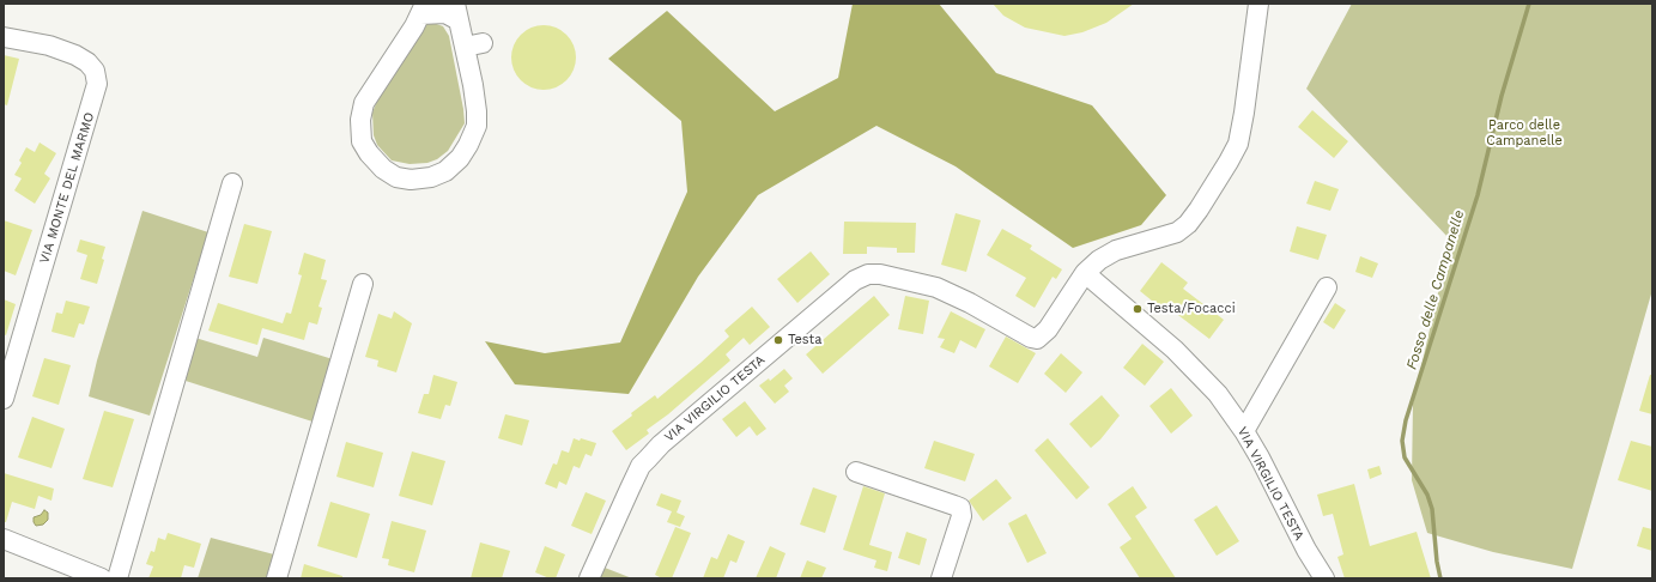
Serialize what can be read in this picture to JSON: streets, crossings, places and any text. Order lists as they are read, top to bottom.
{
  "streets": {
    "street": ["VIA MONTE DEL MARMO", "VIA VIRGILIO TESTA"]
  },
  "water": ["Fosso delle Campanelle"],
  "parks": ["Parco delle Campanelle"],
  "places": ["Testa/Focacci", "Testa"]
}
